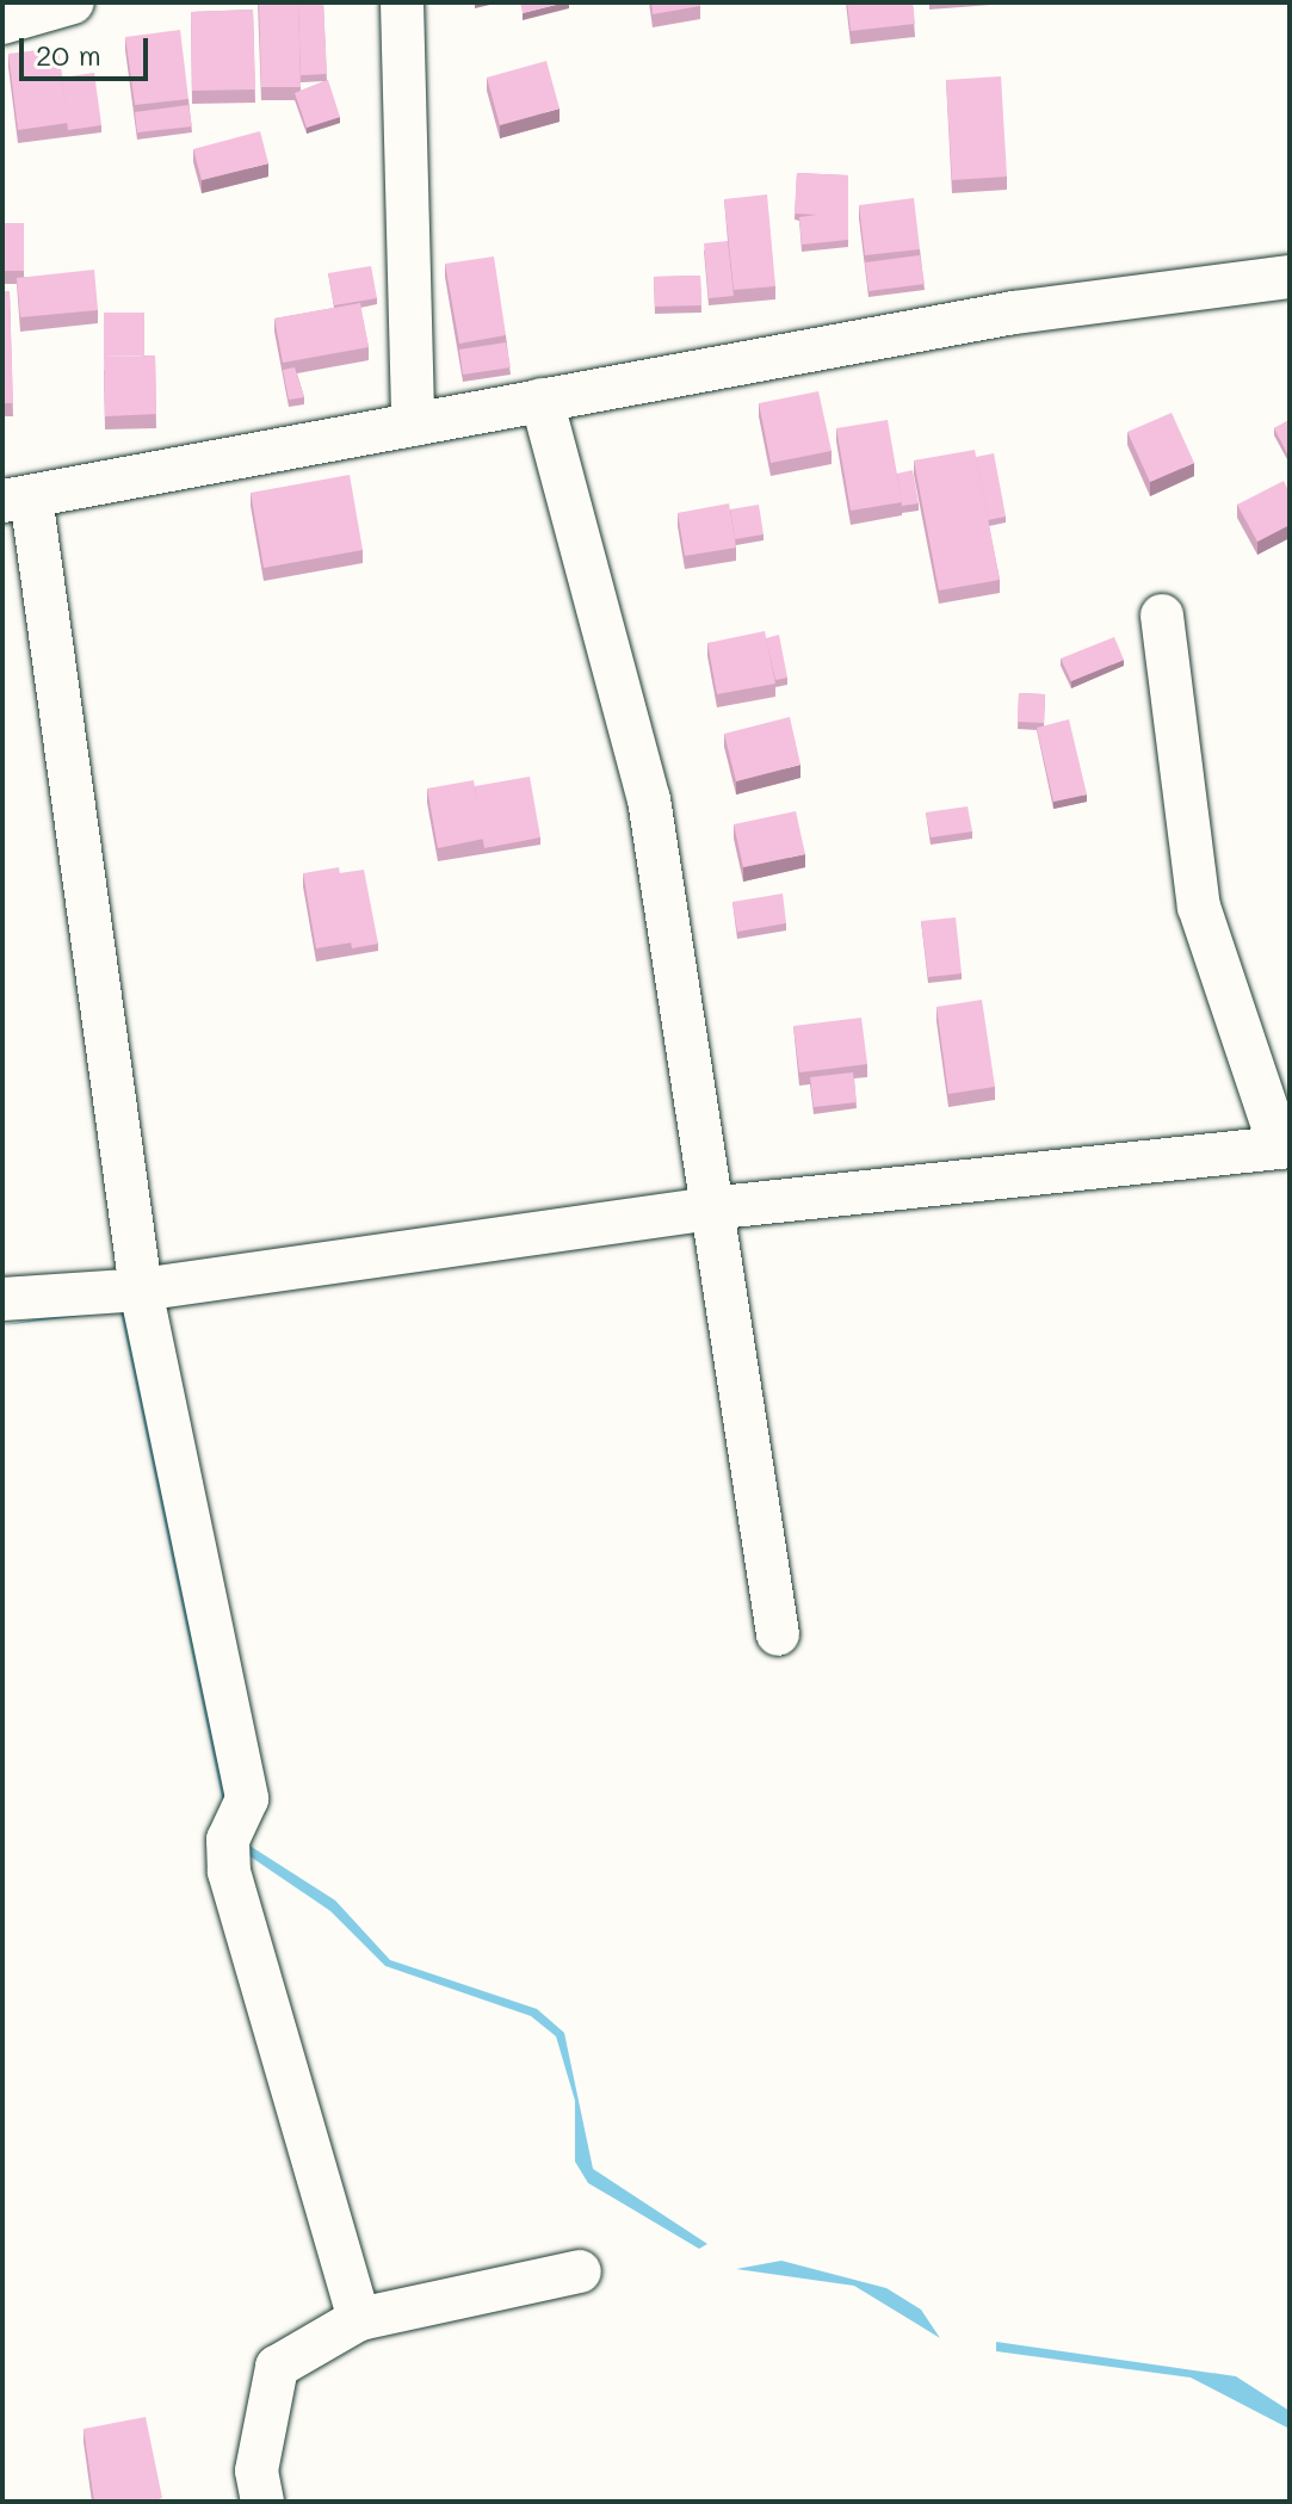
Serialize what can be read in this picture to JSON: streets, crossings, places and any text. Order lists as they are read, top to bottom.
{
  "scale_bar": "20 m"
}
